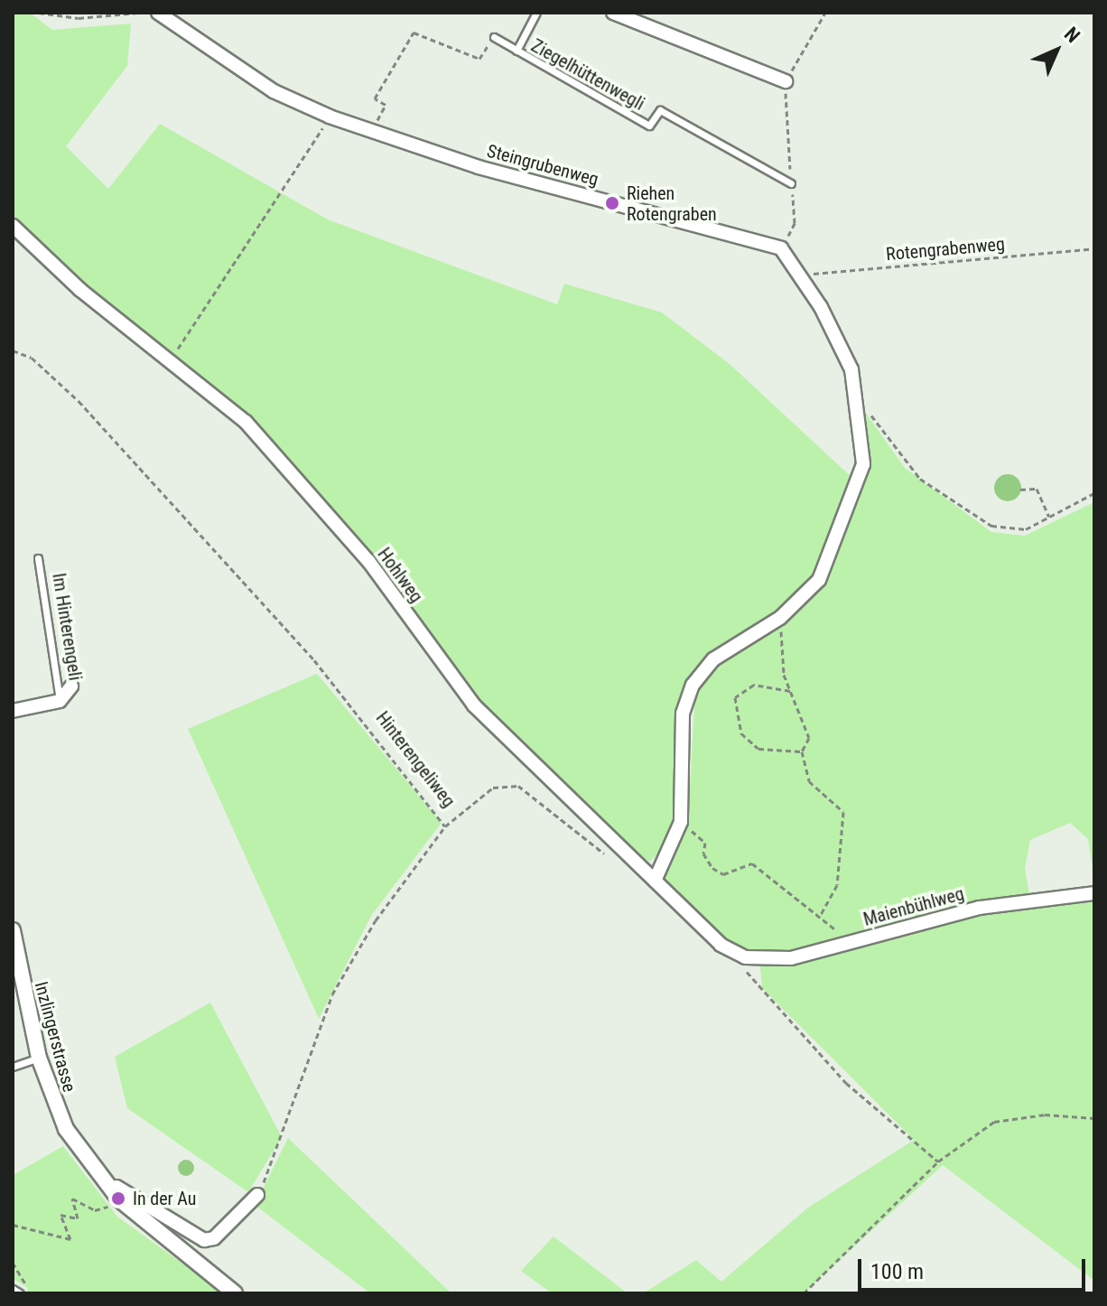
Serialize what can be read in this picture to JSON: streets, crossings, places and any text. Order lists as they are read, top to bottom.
{
  "streets": {
    "street": [
      "Steingrubenweg",
      "Hohlweg",
      "Im Hinterengeli",
      "Maienbühlweg",
      "Inzlingerstrasse"
    ],
    "lane": ["Ziegelhüttenwegli"],
    "path": ["Rotengrabenweg", "Hinterengeliweg"]
  },
  "crossings": [
    ["Hohlweg", "Maienbühlweg"]
  ],
  "places": ["Riehen Rotengraben", "In der Au"],
  "scale_bar": "100 m",
  "north": "top right"
}
